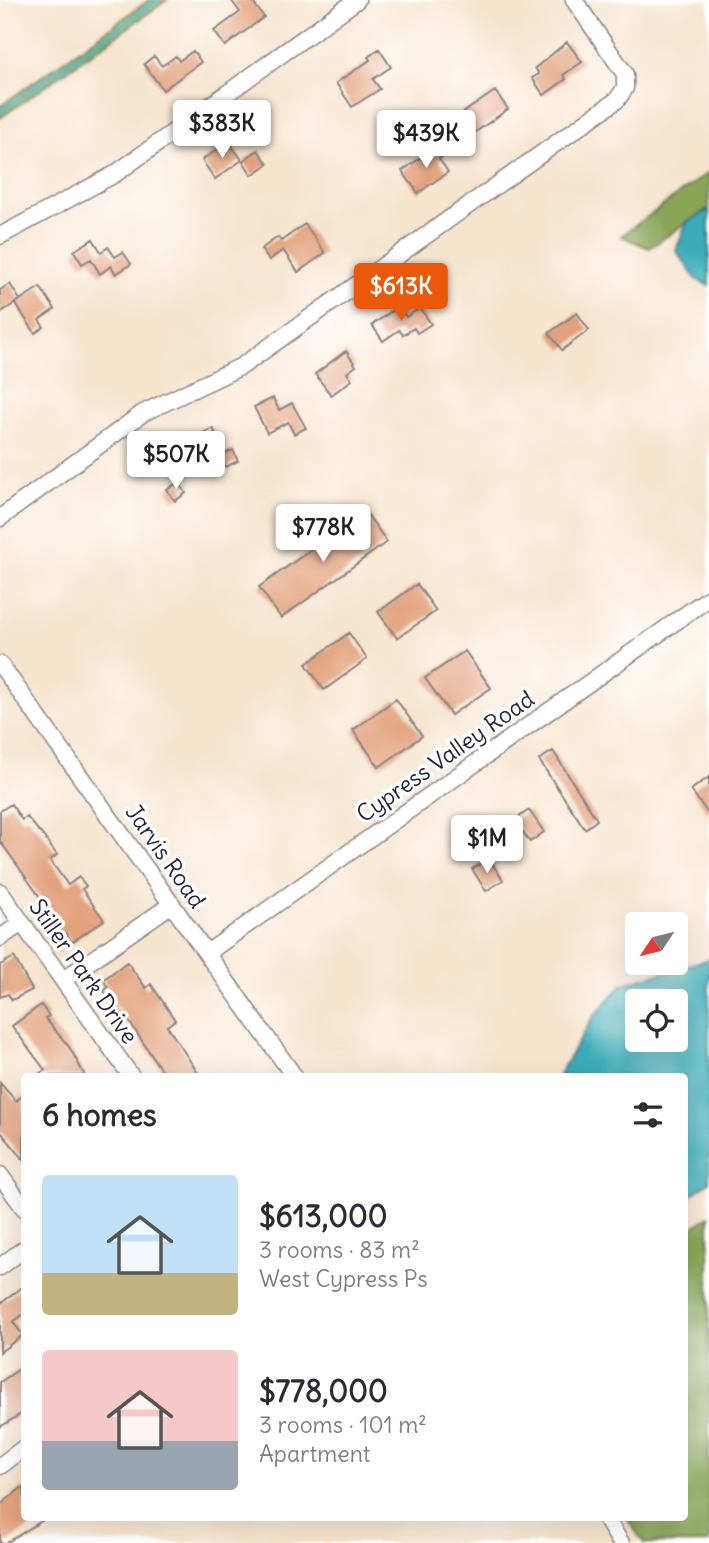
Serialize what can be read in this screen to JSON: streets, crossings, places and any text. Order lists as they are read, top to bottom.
{
  "streets": {
    "street": ["Cypress Valley Road", "Jarvis Road", "Stiller Park Drive"]
  },
  "crossings": [
    ["Cypress Valley Road", "Jarvis Road"]
  ],
  "north": "bottom left",
  "page": {
    "price": [
      "$383K",
      "$439K",
      "$613K",
      "$507K",
      "$778K",
      "$1M"
    ],
    "heading": "6 homes",
    "list": [
      {
        "name": "$613,000",
        "note": "3 rooms · 83 m² · West Cypress Ps"
      },
      {
        "name": "$778,000",
        "note": "3 rooms · 101 m² · Apartment"
      }
    ]
  }
}
